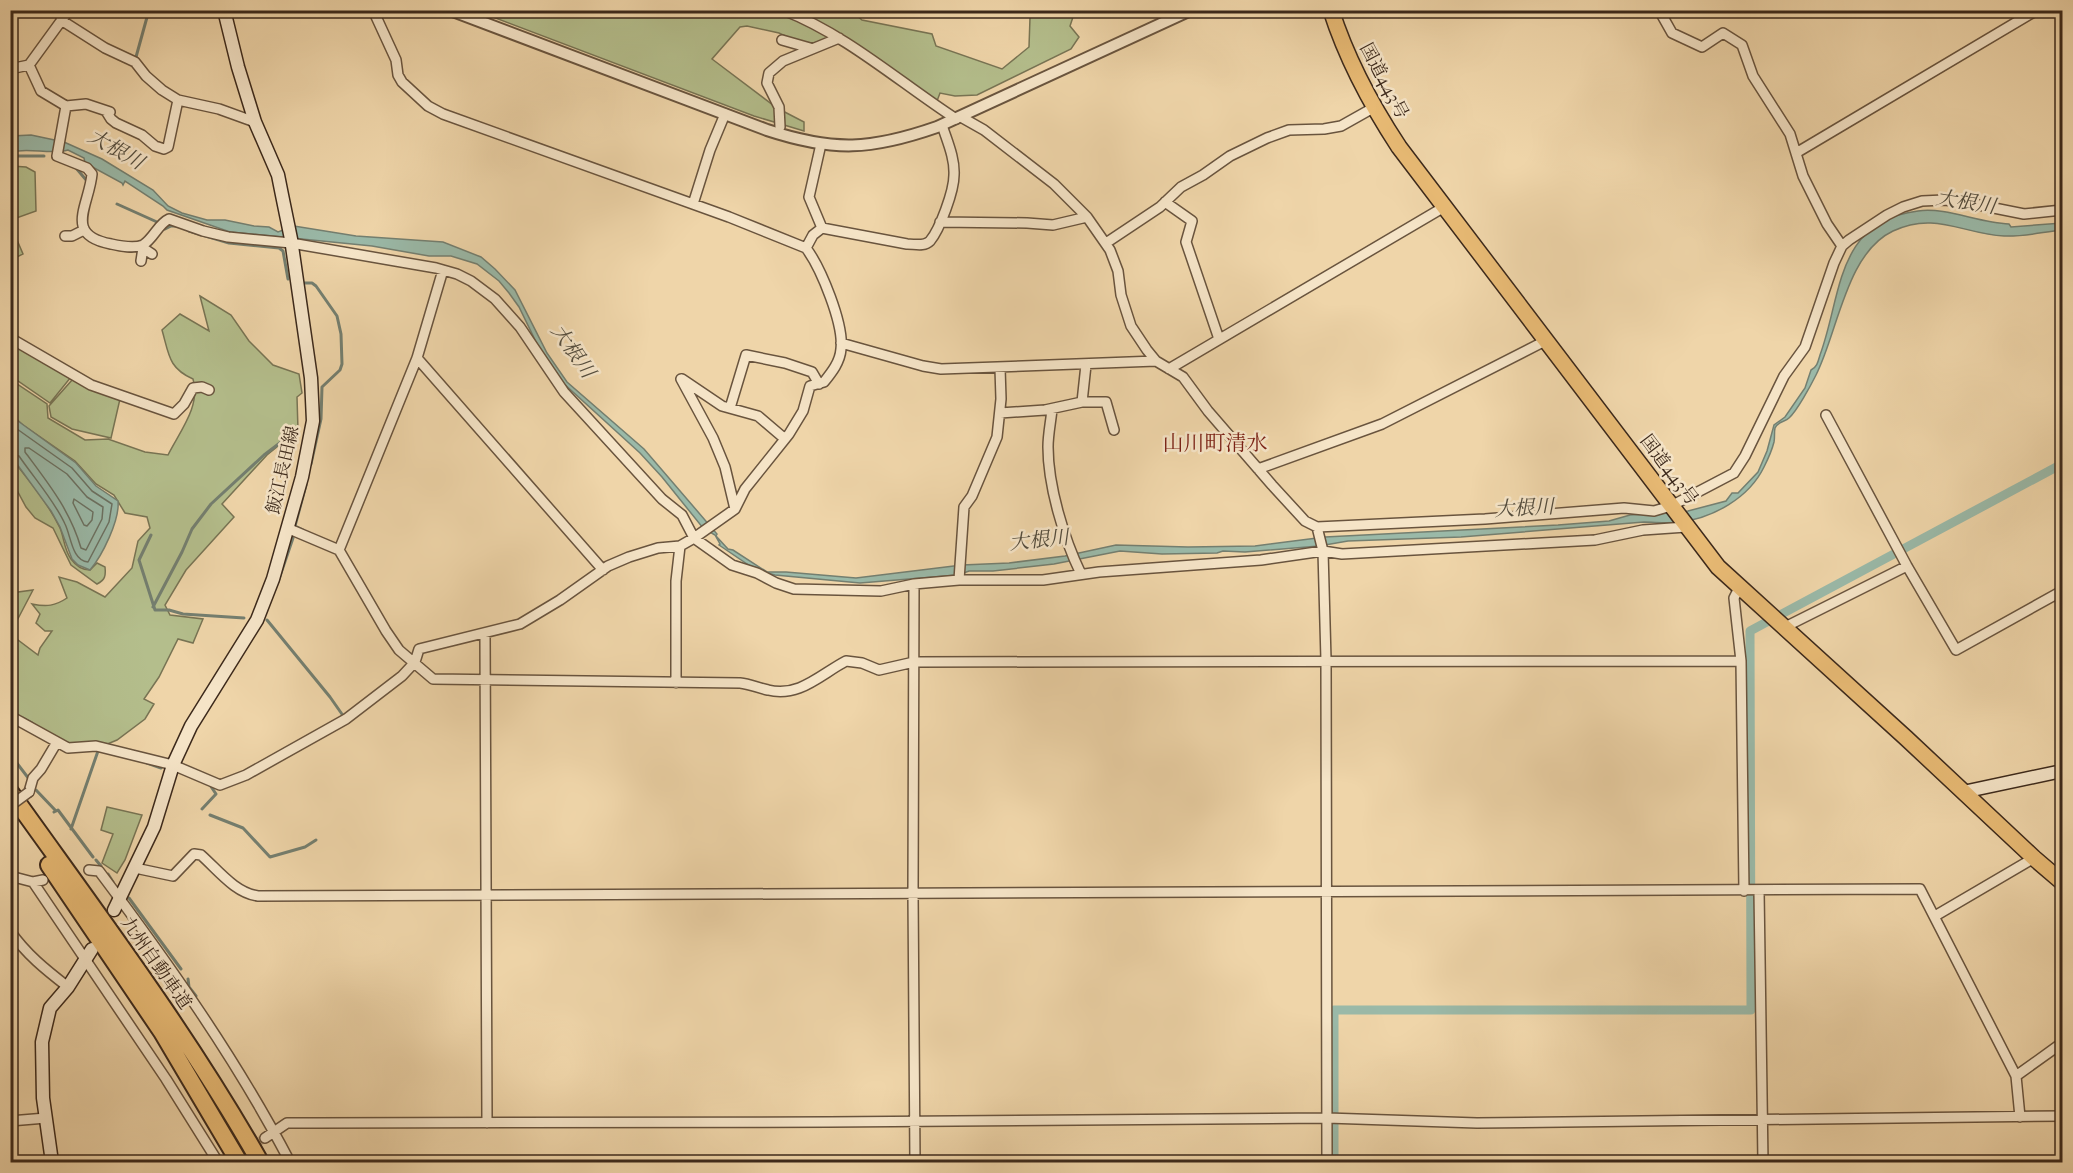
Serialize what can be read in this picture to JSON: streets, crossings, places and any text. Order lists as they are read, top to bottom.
{
  "streets": {
    "highway": ["国道443号", "九州自動車道"],
    "main road": ["飯江長田線"]
  },
  "districts": ["山川町清水"],
  "water": ["大根川"]
}
